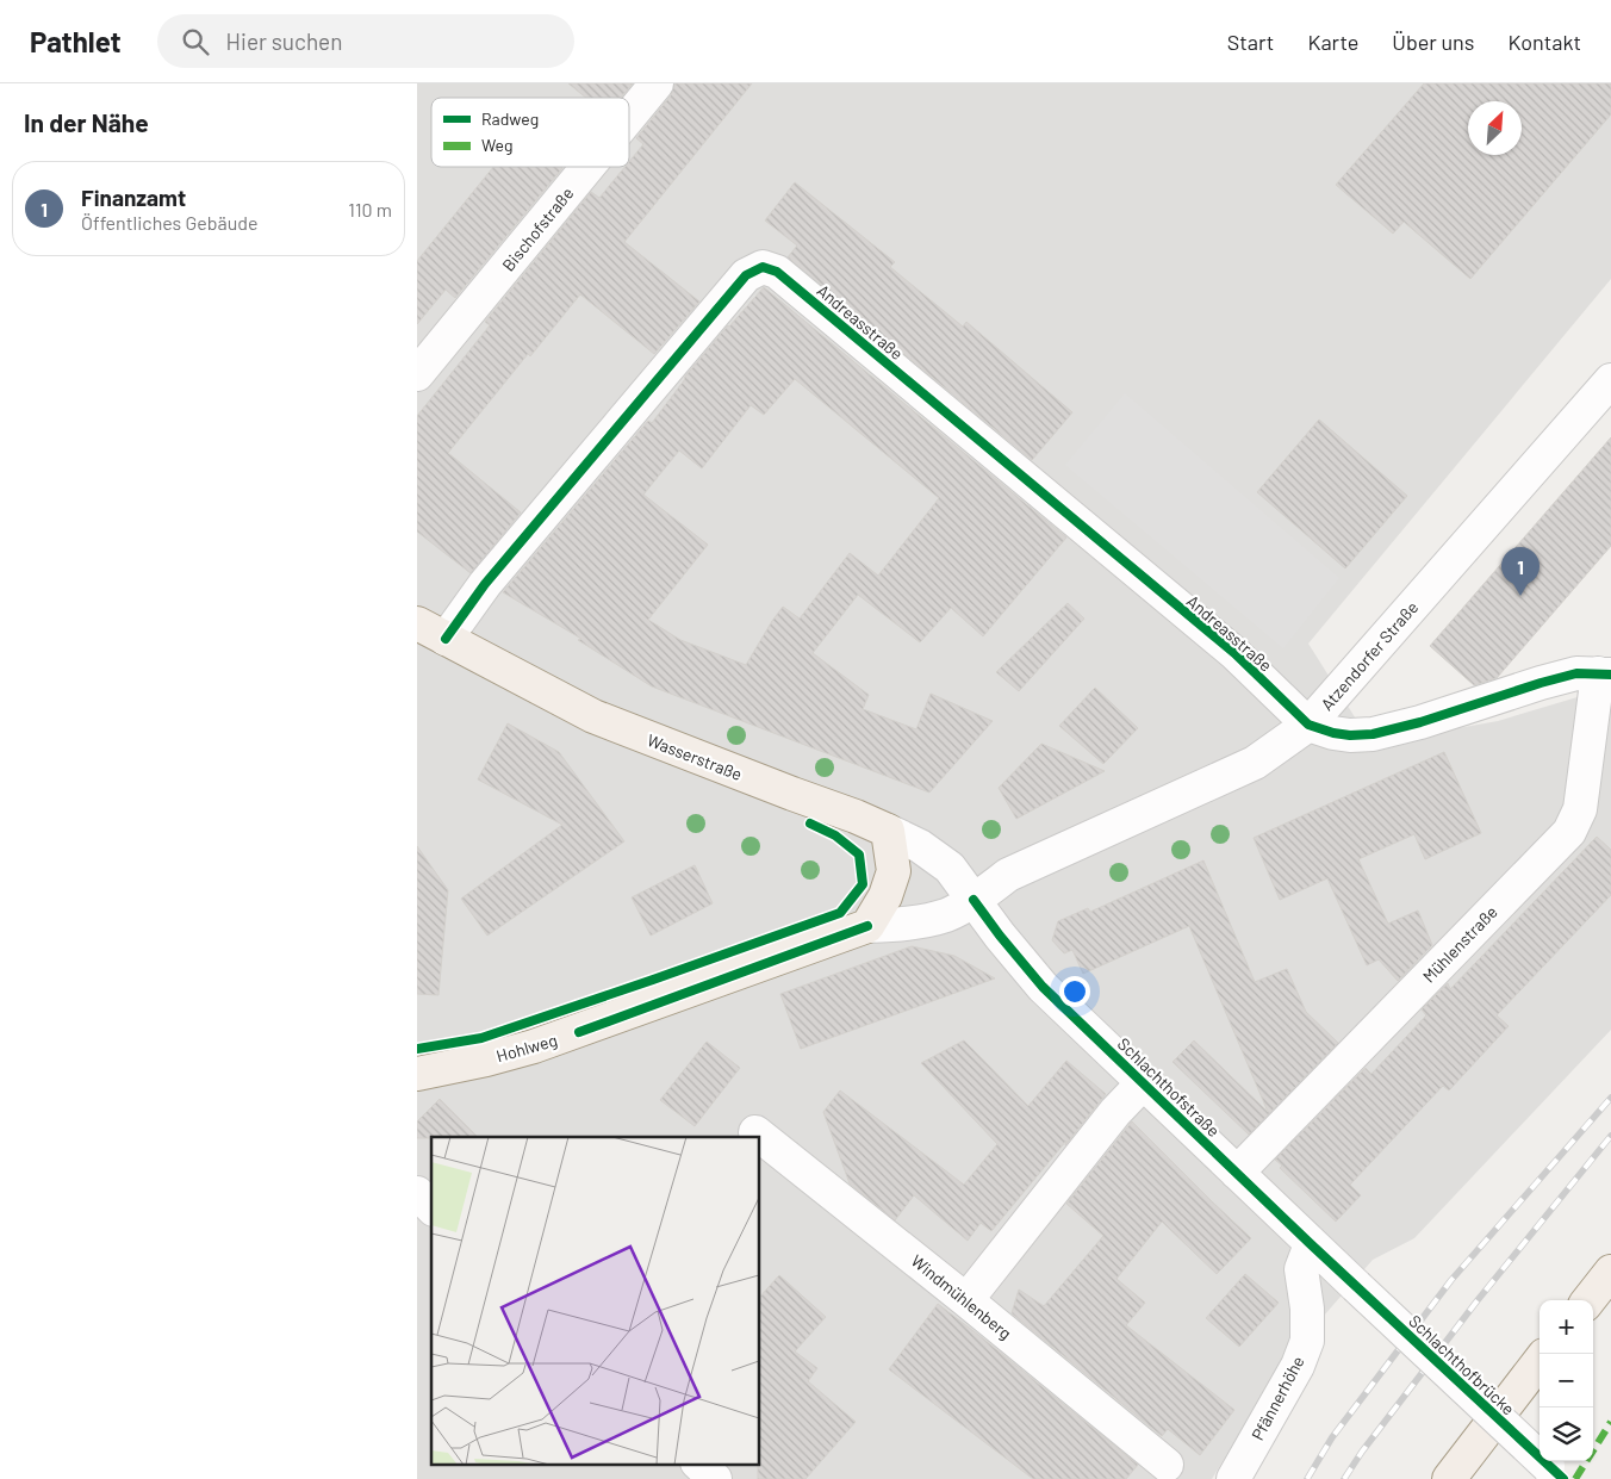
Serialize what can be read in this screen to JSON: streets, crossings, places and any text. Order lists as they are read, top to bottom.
{
  "streets": {
    "main road": ["Wasserstraße", "Hohlweg"],
    "street": [
      "Bischofstraße",
      "Andreasstraße",
      "Atzendorfer Straße",
      "Mühlenstraße",
      "Schlachthofstraße",
      "Windmühlenberg",
      "Schlachthofbrücke",
      "Pfännerhöhe"
    ]
  },
  "crossings": [
    ["Andreasstraße", "Atzendorfer Straße"],
    ["Andreasstraße", "Wasserstraße"],
    ["Atzendorfer Straße", "Hohlweg"],
    ["Atzendorfer Straße", "Schlachthofstraße"],
    ["Mühlenstraße", "Schlachthofstraße"],
    ["Schlachthofstraße", "Schlachthofbrücke"],
    ["Schlachthofstraße", "Pfännerhöhe"]
  ],
  "legend": ["Radweg", "Weg"],
  "north": "top right",
  "page": {
    "header": "Pathlet",
    "search": "Hier suchen",
    "nav": [
      "Start",
      "Karte",
      "Über uns",
      "Kontakt"
    ],
    "heading": "In der Nähe",
    "list": [
      {
        "mark": "1",
        "name": "Finanzamt",
        "note": "Öffentliches Gebäude",
        "value": "110 m"
      }
    ],
    "pins": "1",
    "map_buttons": ["+", "−"]
  }
}
